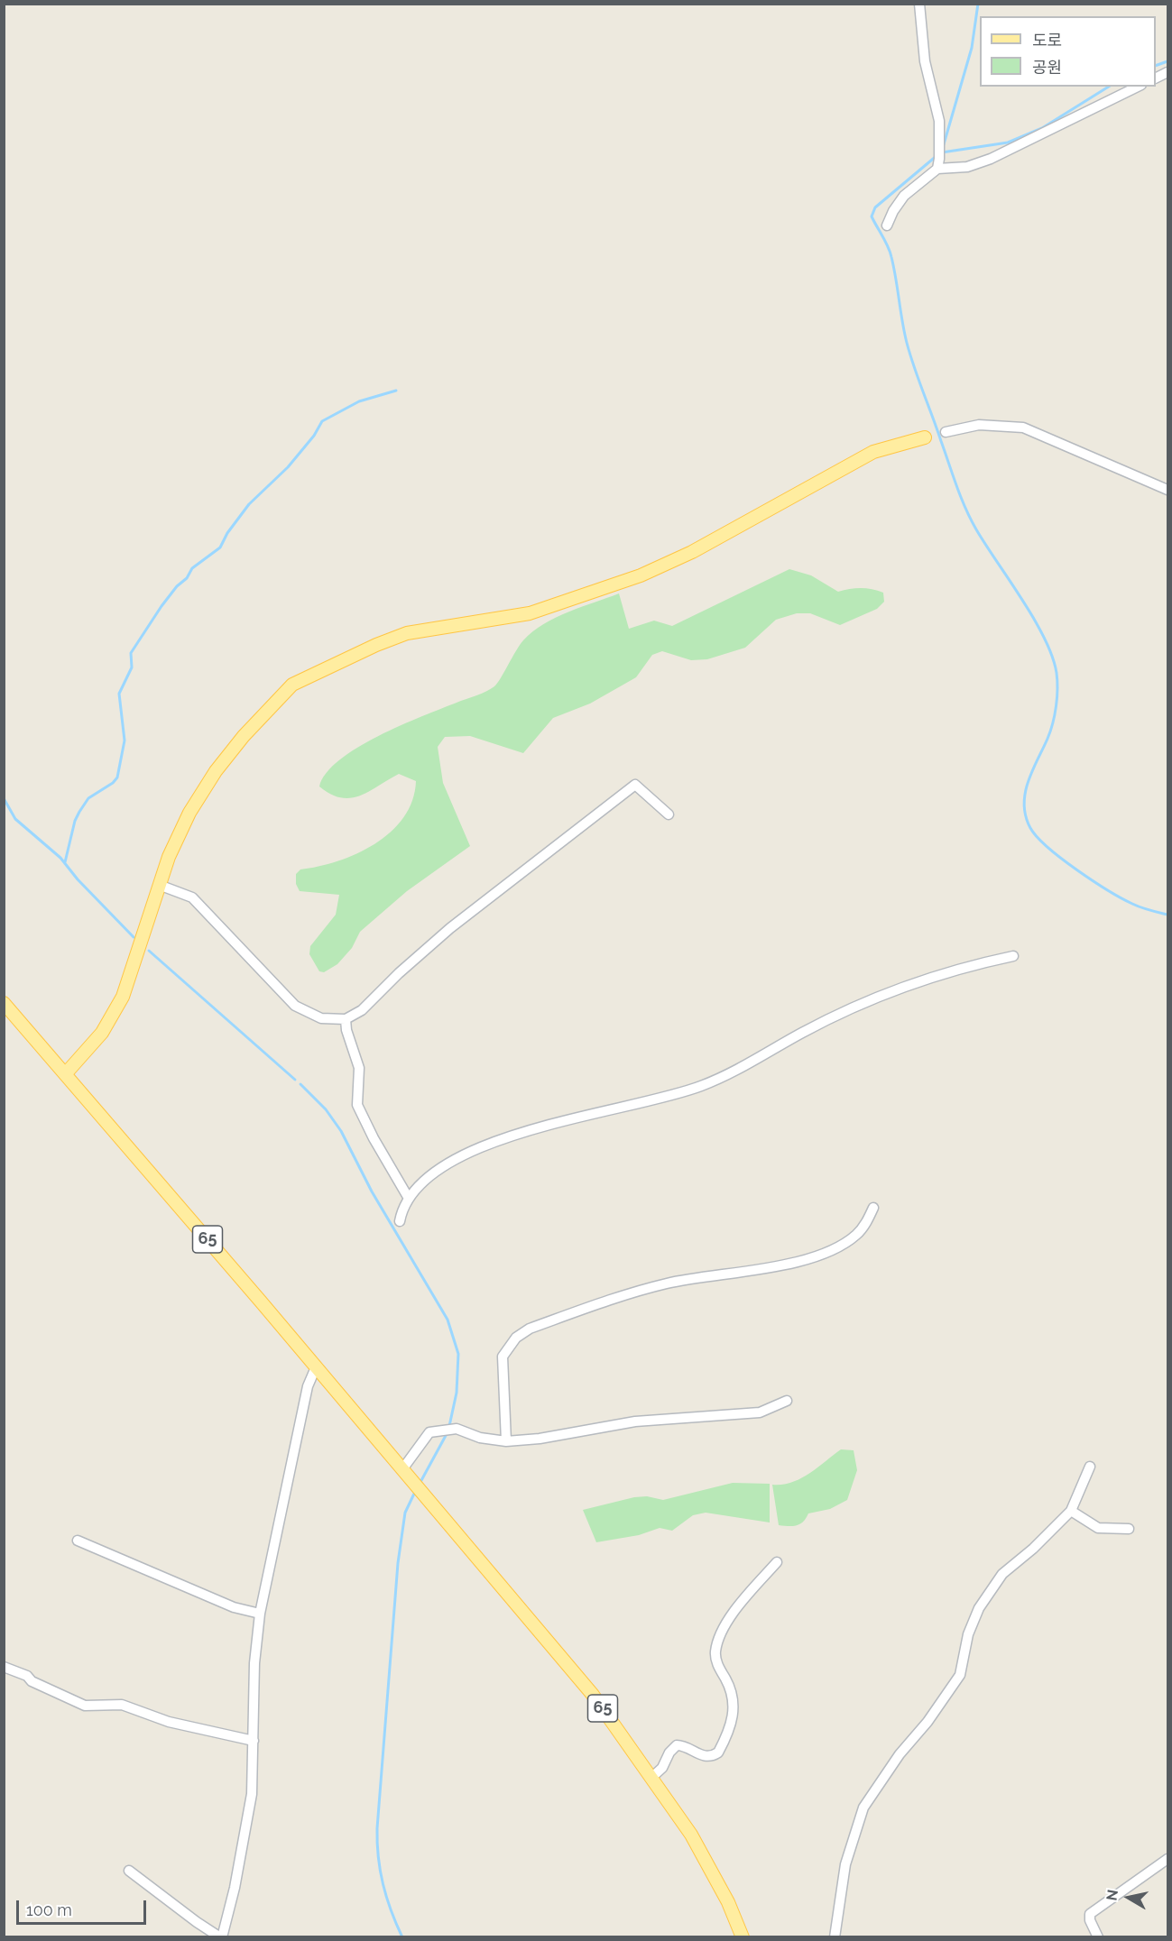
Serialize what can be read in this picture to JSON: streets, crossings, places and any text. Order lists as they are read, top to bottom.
{
  "streets": {
    "main road": ["65"]
  },
  "legend": ["도로", "공원"],
  "scale_bar": "100 m",
  "north": "left"
}
